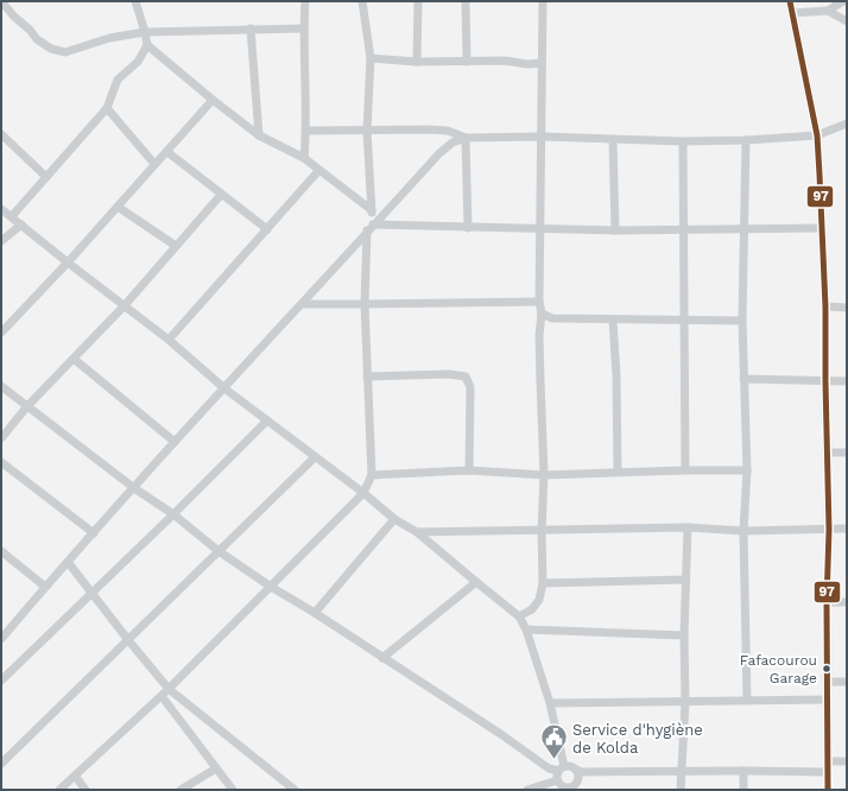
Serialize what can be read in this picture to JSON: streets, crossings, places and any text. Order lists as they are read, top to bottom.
{
  "places": {
    "other": ["Fafacourou Garage"],
    "public building": ["Service d'hygiène de Kolda"]
  },
  "lines": ["transit line 97"]
}
